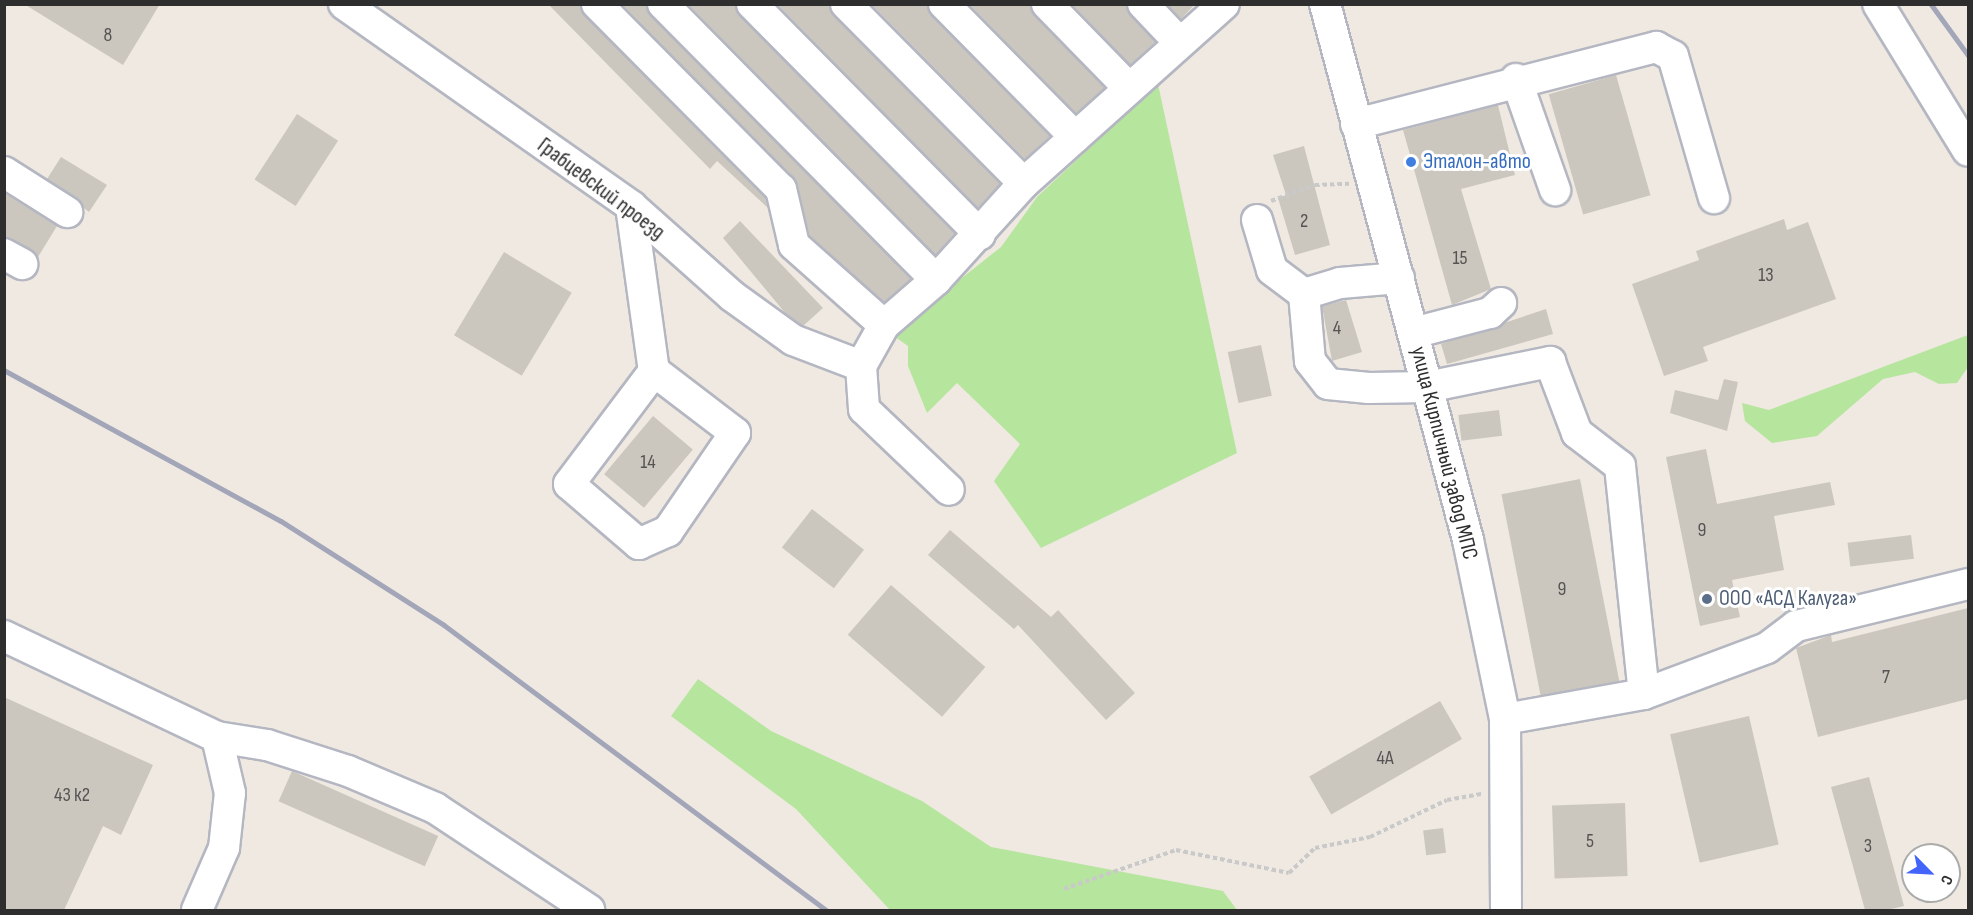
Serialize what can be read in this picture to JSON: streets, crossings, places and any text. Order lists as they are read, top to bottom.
{
  "streets": {
    "street": ["Грабцевский проезд", "улица Кирпичный завод МПС"]
  },
  "places": ["Эталон-авто", "ООО «АСД Калуга»"],
  "house_numbers": [
    "8",
    "2",
    "15",
    "13",
    "4",
    "14",
    "9",
    "9",
    "7",
    "4А",
    "43 к2",
    "5",
    "3"
  ],
  "north": "bottom right"
}
